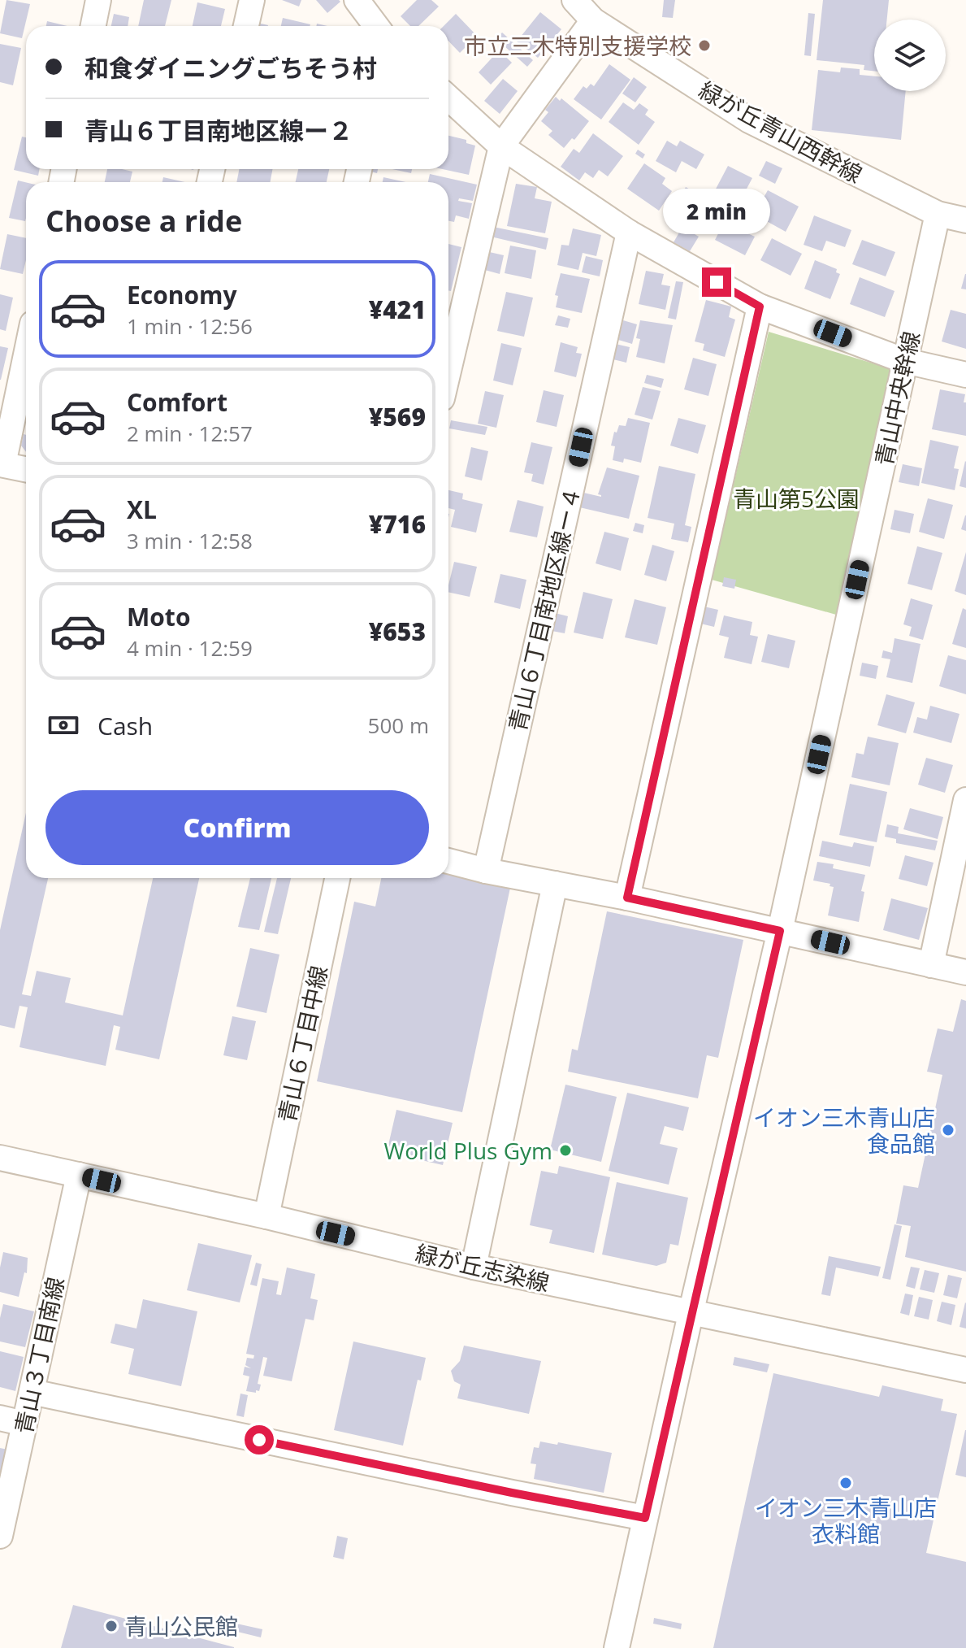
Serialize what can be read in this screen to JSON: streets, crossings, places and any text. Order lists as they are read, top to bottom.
{
  "streets": {
    "street": [
      "緑が丘青山西幹線",
      "青山中央幹線",
      "青山６丁目南地区線ー４",
      "青山６丁目中線",
      "緑が丘志染線",
      "青山３丁目南線"
    ]
  },
  "crossings": [
    ["緑が丘青山西幹線", "青山中央幹線"],
    ["青山中央幹線", "緑が丘志染線"],
    ["青山６丁目中線", "緑が丘志染線"],
    ["緑が丘志染線", "青山３丁目南線"]
  ],
  "parks": ["青山第5公園"],
  "places": [
    "市立三木特別支援学校",
    "イオン三木青山店 食品館",
    "World Plus Gym",
    "イオン三木青山店 衣料館",
    "青山公民館"
  ],
  "page": {
    "banner": ["和食ダイニングごちそう村", "青山６丁目南地区線ー２"],
    "heading": "Choose a ride",
    "bubble": "2 min",
    "list": [
      {
        "name": "Economy",
        "note": "1 min · 12:56",
        "value": "¥421"
      },
      {
        "name": "Comfort",
        "note": "2 min · 12:57",
        "value": "¥569"
      },
      {
        "name": "XL",
        "note": "3 min · 12:58",
        "value": "¥716"
      },
      {
        "name": "Moto",
        "note": "4 min · 12:59",
        "value": "¥653"
      }
    ],
    "pay": ["Cash", "500 m"],
    "buttons": "Confirm"
  }
}
